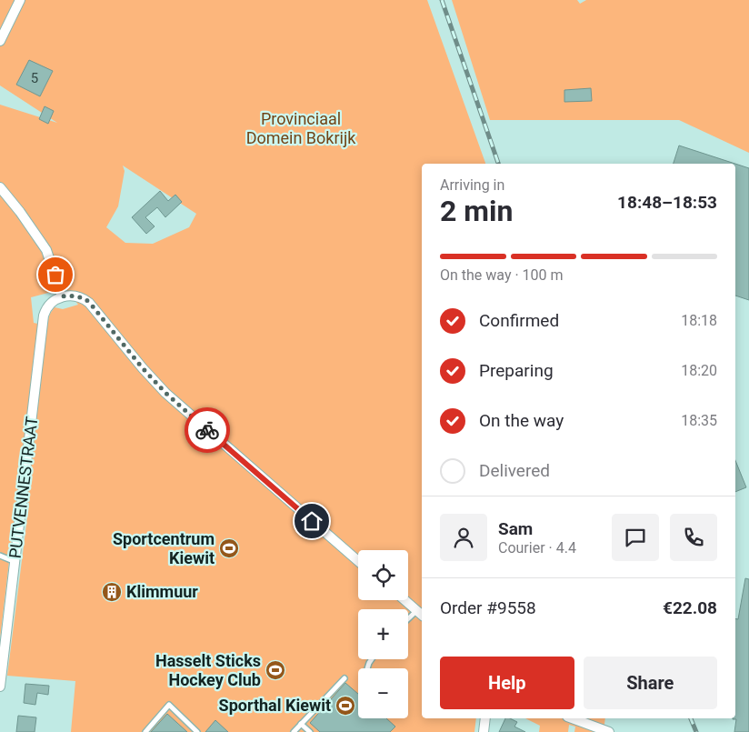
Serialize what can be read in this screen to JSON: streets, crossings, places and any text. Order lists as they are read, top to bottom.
{
  "streets": {
    "street": ["PUTVENNESTRAAT"]
  },
  "parks": ["Provinciaal Domein Bokrijk"],
  "places": {
    "sports": ["Sportcentrum Kiewit", "Hasselt Sticks Hockey Club", "Sporthal Kiewit"],
    "building": ["Klimmuur"]
  },
  "house_numbers": ["5"],
  "page": {
    "heading": ["2 min", "Arriving in", "18:48–18:53"],
    "panel": [
      "Sam",
      "Courier · 4.4",
      "Order #9558",
      "€22.08"
    ],
    "bar": "On the way · 100 m",
    "list": [
      ["Confirmed", "18:18"],
      ["Preparing", "18:20"],
      ["On the way", "18:35"],
      "Delivered"
    ],
    "map_buttons": ["+", "−"],
    "buttons": ["Help", "Share"]
  }
}
